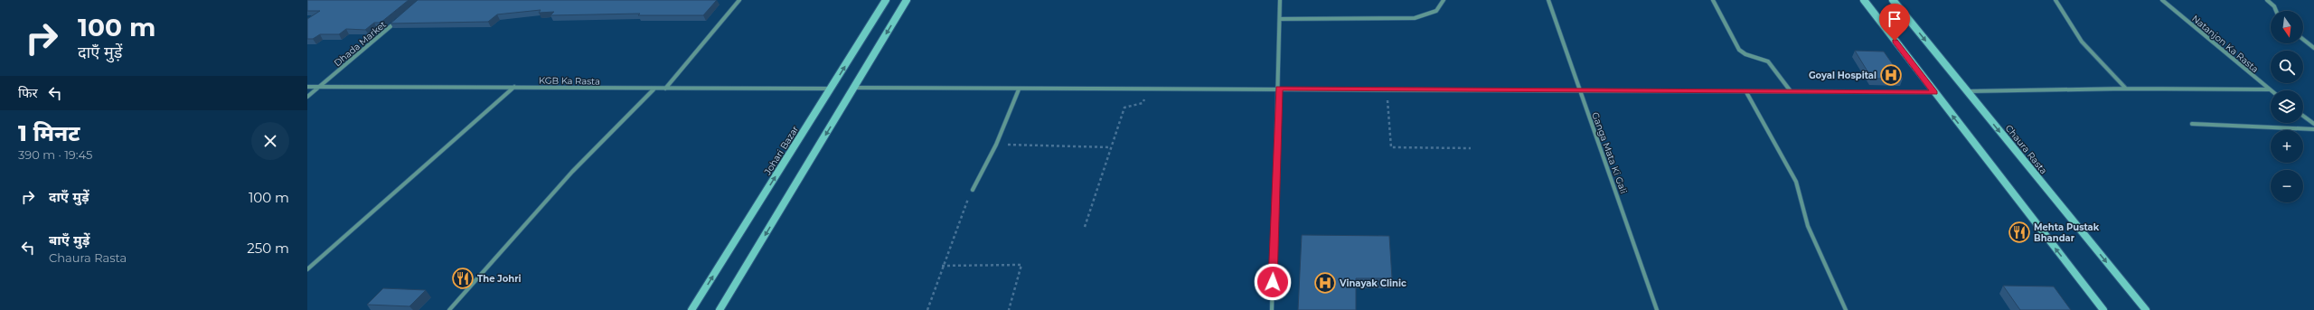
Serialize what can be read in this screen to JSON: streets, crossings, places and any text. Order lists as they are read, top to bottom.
{
  "streets": {
    "street": [
      "Dhada Market",
      "Natanjon Ka Rasta",
      "KGB Ka Rasta",
      "Chaura Rasta",
      "Johari Bazar",
      "Ganga Mata Ki Gali"
    ]
  },
  "crossings": [
    ["Dhada Market", "KGB Ka Rasta"],
    ["KGB Ka Rasta", "Johari Bazar"]
  ],
  "places": {
    "hospital": ["Goyal Hospital", "Vinayak Clinic"],
    "restaurant": ["Mehta Pustak Bhandar", "The Johri"]
  },
  "north": "bottom",
  "page": {
    "turn": ["100 m", "दाएँ मुड़ें"],
    "map_buttons": ["+", "−"],
    "then": "फिर",
    "heading": ["1 मिनट", "390 m · 19:45"],
    "list": [
      {
        "name": "दाएँ मुड़ें",
        "value": "100 m"
      },
      {
        "name": "बाएँ मुड़ें",
        "note": "Chaura Rasta",
        "value": "250 m"
      }
    ]
  }
}
